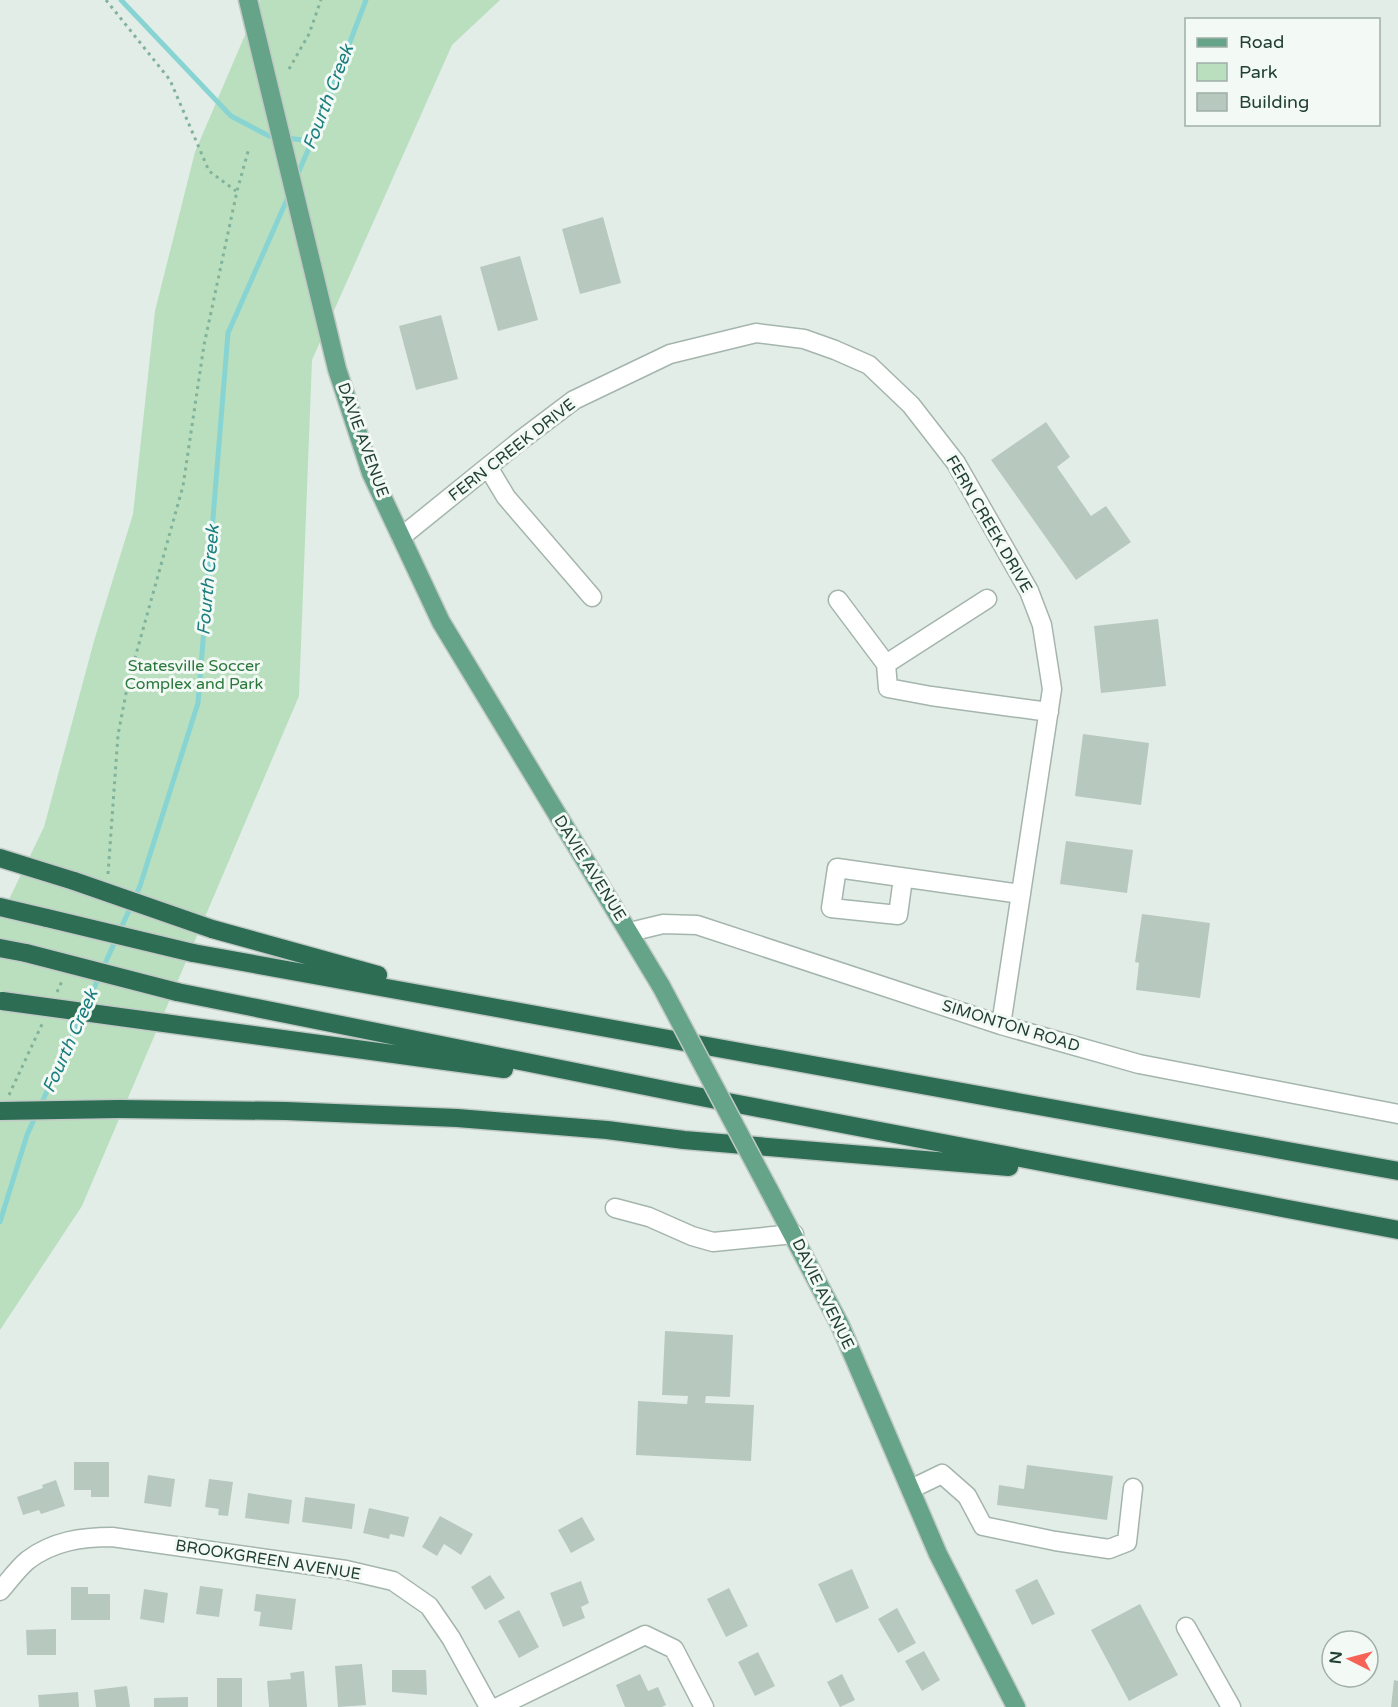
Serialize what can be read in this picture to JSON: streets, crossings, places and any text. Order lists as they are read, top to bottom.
{
  "streets": {
    "main road": ["DAVIE AVENUE"],
    "street": ["FERN CREEK DRIVE", "SIMONTON ROAD", "BROOKGREEN AVENUE"]
  },
  "crossings": [
    ["DAVIE AVENUE", "FERN CREEK DRIVE"],
    ["DAVIE AVENUE", "SIMONTON ROAD"],
    ["FERN CREEK DRIVE", "SIMONTON ROAD"]
  ],
  "water": ["Fourth Creek"],
  "parks": ["Statesville Soccer Complex and Park"],
  "legend": ["Road", "Park", "Building"],
  "north": "left"
}
